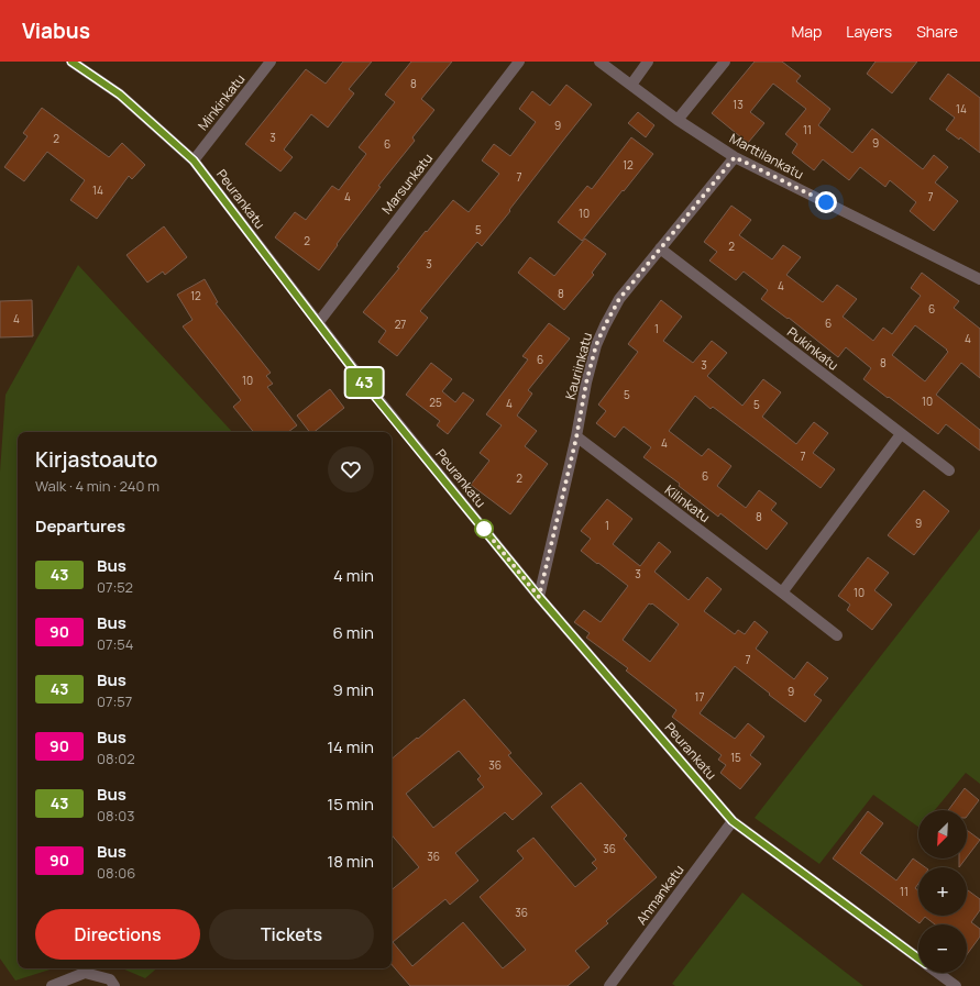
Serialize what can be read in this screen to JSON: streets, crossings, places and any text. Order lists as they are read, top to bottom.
{
  "streets": {
    "street": [
      "Minkinkatu",
      "Marttilankatu",
      "Marsunkatu",
      "Peurankatu",
      "Pukinkatu",
      "Kauriinkatu",
      "Kilinkatu",
      "Ahmankatu"
    ]
  },
  "crossings": [
    ["Minkinkatu", "Peurankatu"],
    ["Marttilankatu", "Kauriinkatu"],
    ["Marsunkatu", "Peurankatu"],
    ["Peurankatu", "Kauriinkatu"],
    ["Peurankatu", "Ahmankatu"],
    ["Pukinkatu", "Kauriinkatu"],
    ["Kauriinkatu", "Kilinkatu"]
  ],
  "lines": ["bus line 43"],
  "house_numbers": [
    "8",
    "13",
    "14",
    "9",
    "11",
    "3",
    "2",
    "9",
    "6",
    "12",
    "7",
    "14",
    "4",
    "7",
    "10",
    "5",
    "2",
    "2",
    "3",
    "4",
    "8",
    "12",
    "6",
    "4",
    "6",
    "27",
    "1",
    "4",
    "6",
    "8",
    "3",
    "10",
    "5",
    "10",
    "25",
    "4",
    "5",
    "4",
    "7",
    "6",
    "2",
    "8",
    "9",
    "1",
    "3",
    "10",
    "7",
    "9",
    "17",
    "15",
    "36",
    "36",
    "36",
    "11",
    "36"
  ],
  "north": "bottom left",
  "page": {
    "header": "Viabus",
    "nav": ["Map", "Layers", "Share"],
    "on_map": "43",
    "heading": [
      ["Kirjastoauto", "Walk · 4 min · 240 m"],
      "Departures"
    ],
    "list": [
      {
        "mark": "43",
        "name": "Bus",
        "note": "07:52",
        "value": "4 min"
      },
      {
        "mark": "90",
        "name": "Bus",
        "note": "07:54",
        "value": "6 min"
      },
      {
        "mark": "43",
        "name": "Bus",
        "note": "07:57",
        "value": "9 min"
      },
      {
        "mark": "90",
        "name": "Bus",
        "note": "08:02",
        "value": "14 min"
      },
      {
        "mark": "43",
        "name": "Bus",
        "note": "08:03",
        "value": "15 min"
      },
      {
        "mark": "90",
        "name": "Bus",
        "note": "08:06",
        "value": "18 min"
      }
    ],
    "map_buttons": ["+", "−"],
    "buttons": ["Directions", "Tickets"]
  }
}
